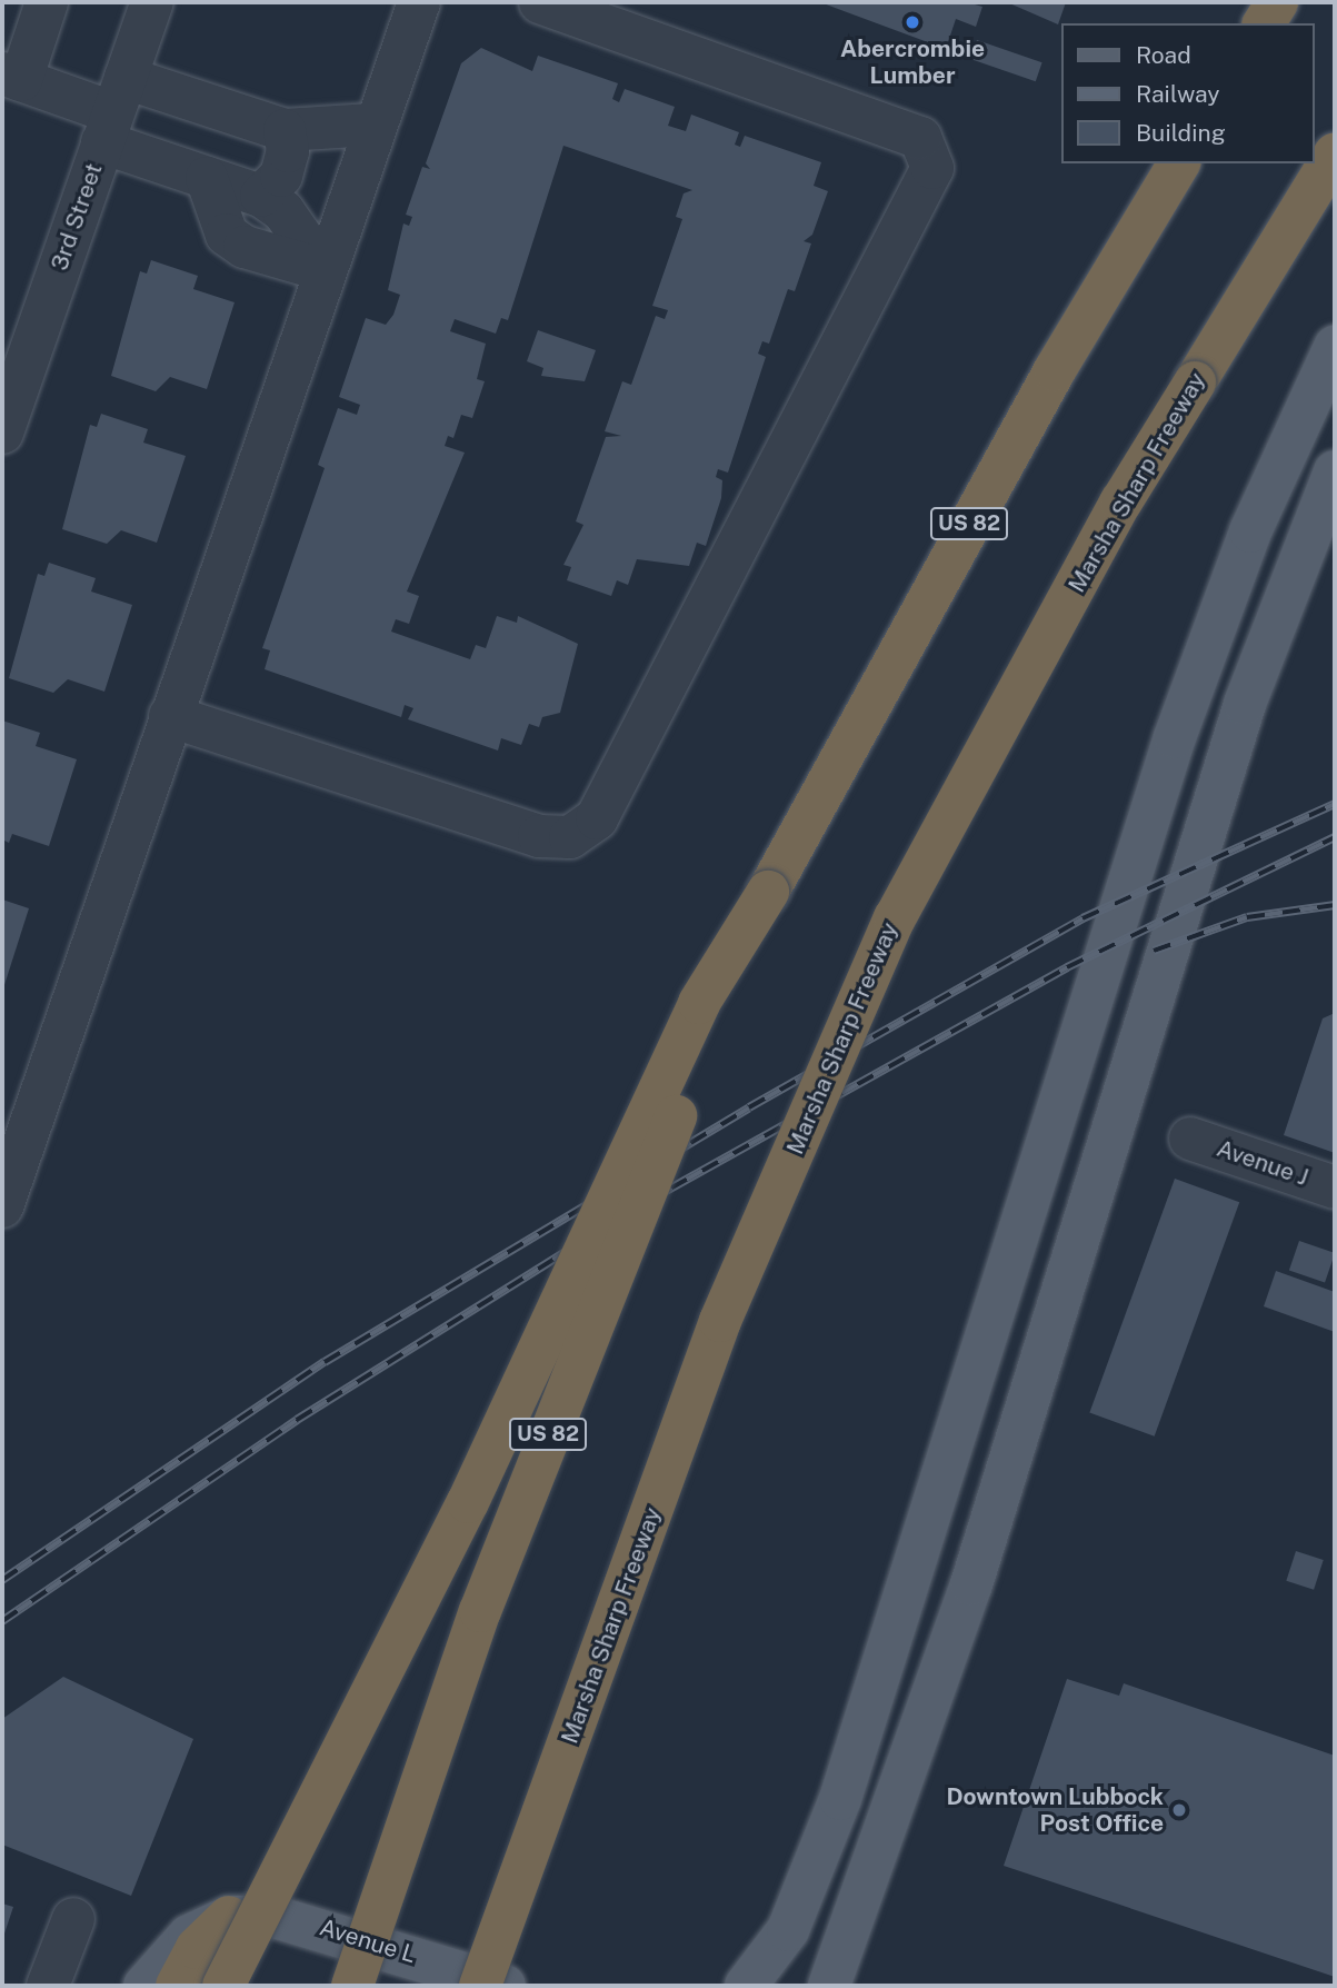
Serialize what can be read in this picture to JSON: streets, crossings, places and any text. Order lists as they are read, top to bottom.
{
  "streets": {
    "highway": ["Marsha Sharp Freeway", "US 82"],
    "main road": ["Avenue L"],
    "street": ["3rd Street", "Avenue J"]
  },
  "places": ["Abercrombie Lumber", "Downtown Lubbock Post Office"],
  "legend": ["Road", "Railway", "Building"]
}
